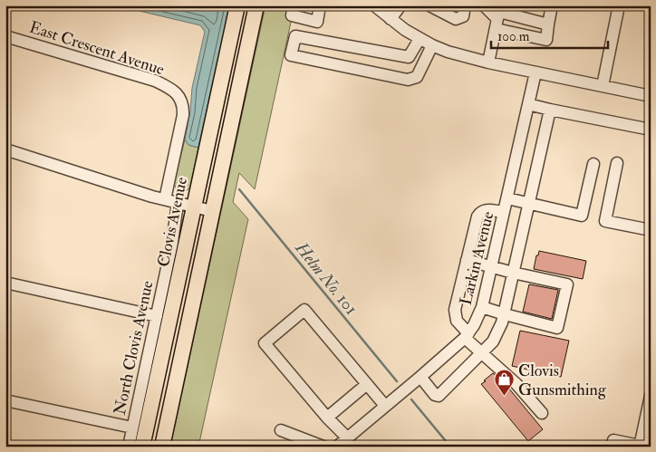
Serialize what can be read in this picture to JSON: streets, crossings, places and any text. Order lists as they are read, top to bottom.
{
  "streets": {
    "main road": ["Clovis Avenue"],
    "street": ["East Crescent Avenue", "Larkin Avenue", "North Clovis Avenue"]
  },
  "water": ["Helm No. 101"],
  "places": {
    "shop": ["Clovis Gunsmithing"]
  },
  "scale_bar": "100 m"
}
